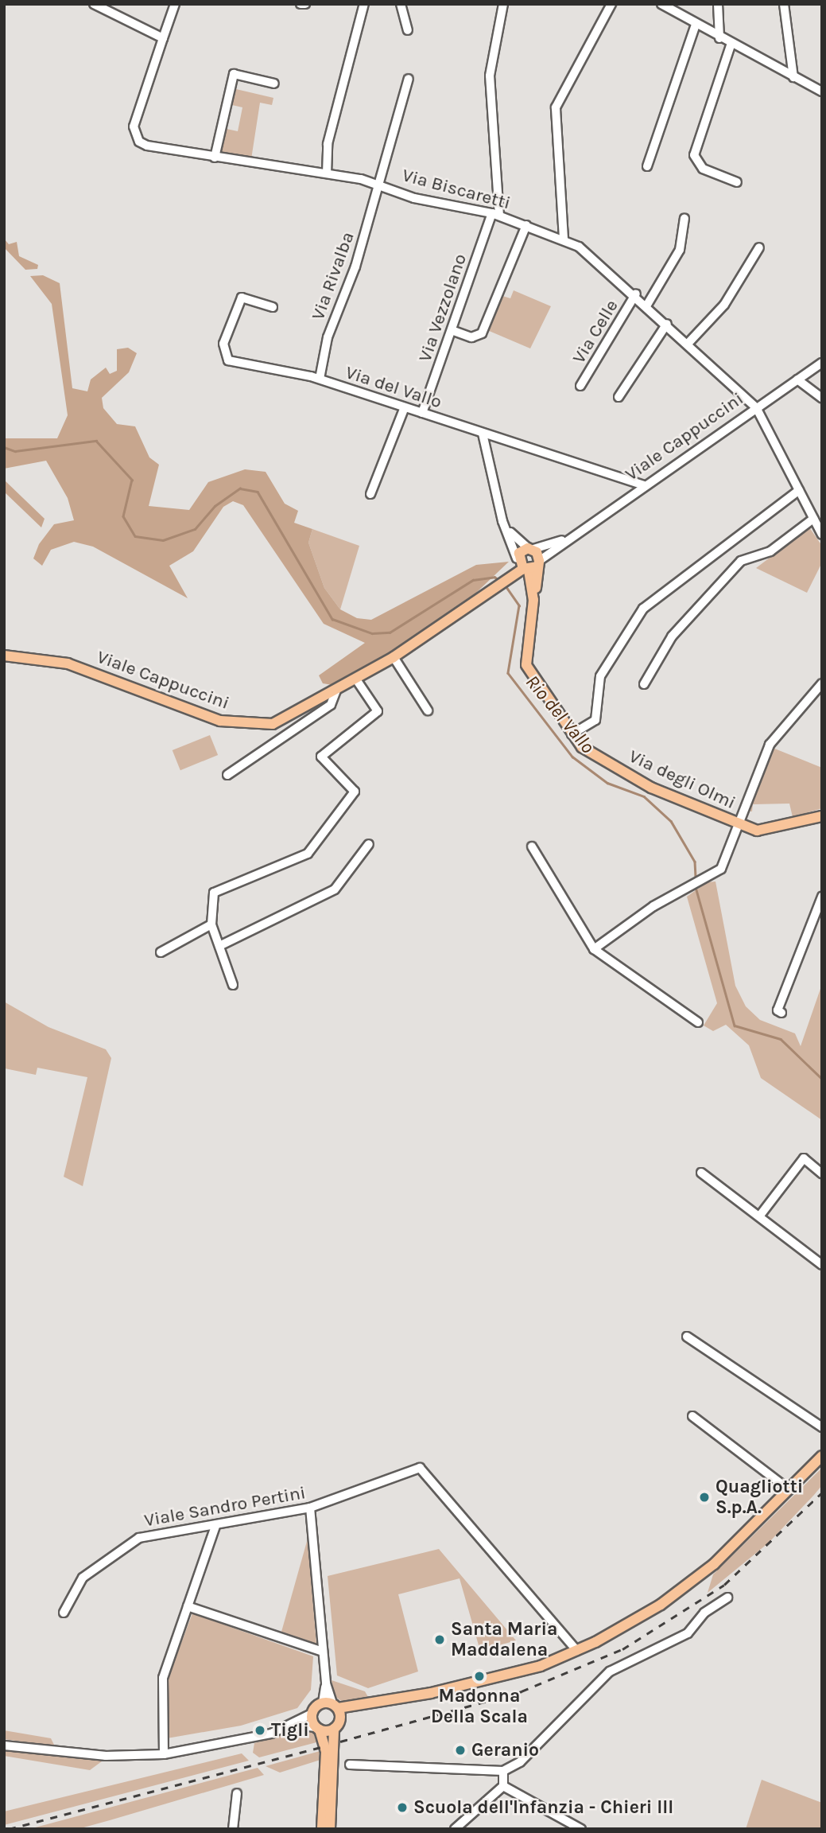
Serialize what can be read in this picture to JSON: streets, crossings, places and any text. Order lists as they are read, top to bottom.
{
  "streets": {
    "main road": ["Viale Cappuccini", "Via degli Olmi"],
    "street": [
      "Via Biscaretti",
      "Via Rivalba",
      "Via Vezzolano",
      "Via Celle",
      "Via del Vallo",
      "Viale Sandro Pertini"
    ]
  },
  "crossings": [
    ["Via Biscaretti", "Via Rivalba"],
    ["Via Biscaretti", "Via Vezzolano"],
    ["Via Biscaretti", "Via Celle"],
    ["Via Biscaretti", "Viale Cappuccini"],
    ["Via Rivalba", "Via del Vallo"],
    ["Via Vezzolano", "Via del Vallo"],
    ["Via del Vallo", "Viale Cappuccini"],
    ["Viale Cappuccini", "Via degli Olmi"]
  ],
  "water": ["Rio del Vallo"],
  "places": [
    "Quagliotti S.p.A.",
    "Santa Maria Maddalena",
    "Madonna Della Scala",
    "Tigli",
    "Geranio",
    "Scuola dell'Infanzia - Chieri III"
  ]
}
